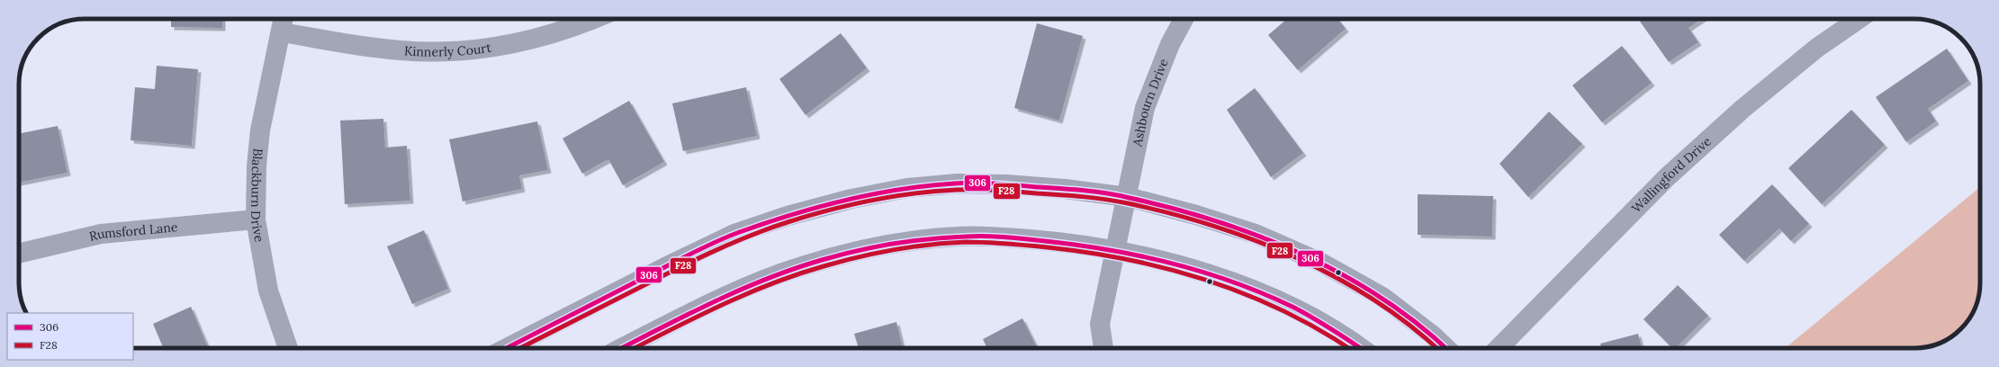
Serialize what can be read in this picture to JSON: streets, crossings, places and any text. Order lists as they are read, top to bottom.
{
  "streets": {
    "street": [
      "Kinnerly Court",
      "Ashbourn Drive",
      "Wallingford Drive",
      "Blackburn Drive",
      "Rumsford Lane"
    ]
  },
  "crossings": [
    ["Kinnerly Court", "Blackburn Drive"],
    ["Blackburn Drive", "Rumsford Lane"]
  ],
  "lines": ["transit line 306", "transit line F28"],
  "legend": ["306", "F28"]
}
